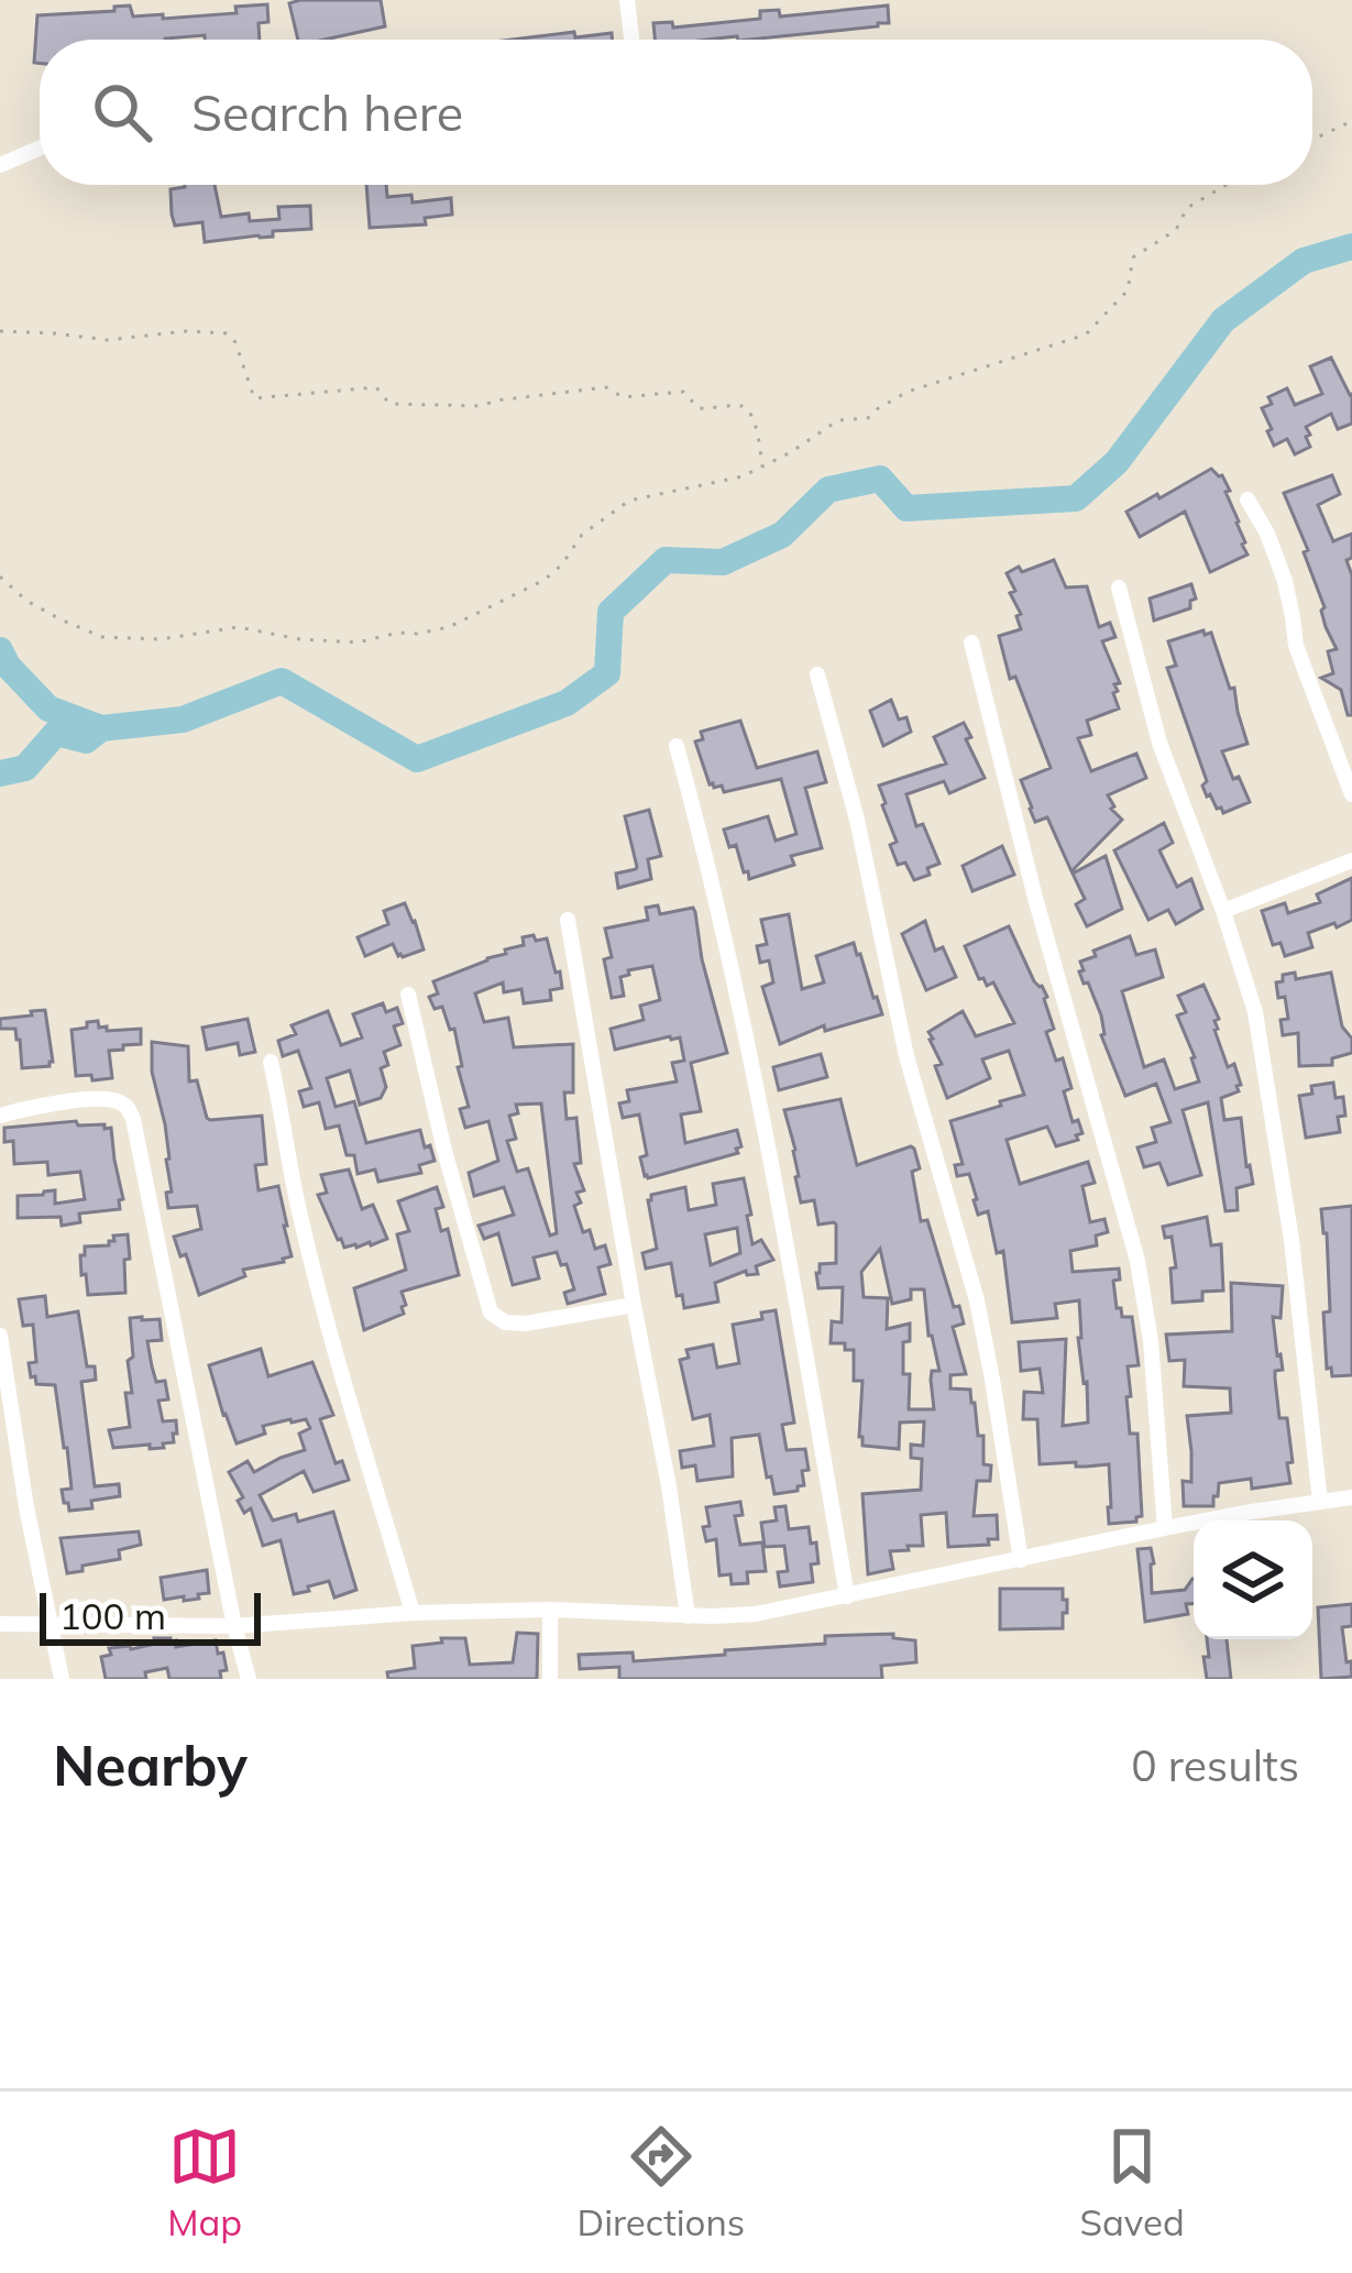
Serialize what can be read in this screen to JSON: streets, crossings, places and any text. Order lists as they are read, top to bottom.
{
  "scale_bar": "100 m",
  "page": {
    "search": "Search here",
    "scale": "100 m",
    "heading": ["Nearby", "0 results"],
    "nav": ["Map", "Directions", "Saved"]
  }
}
